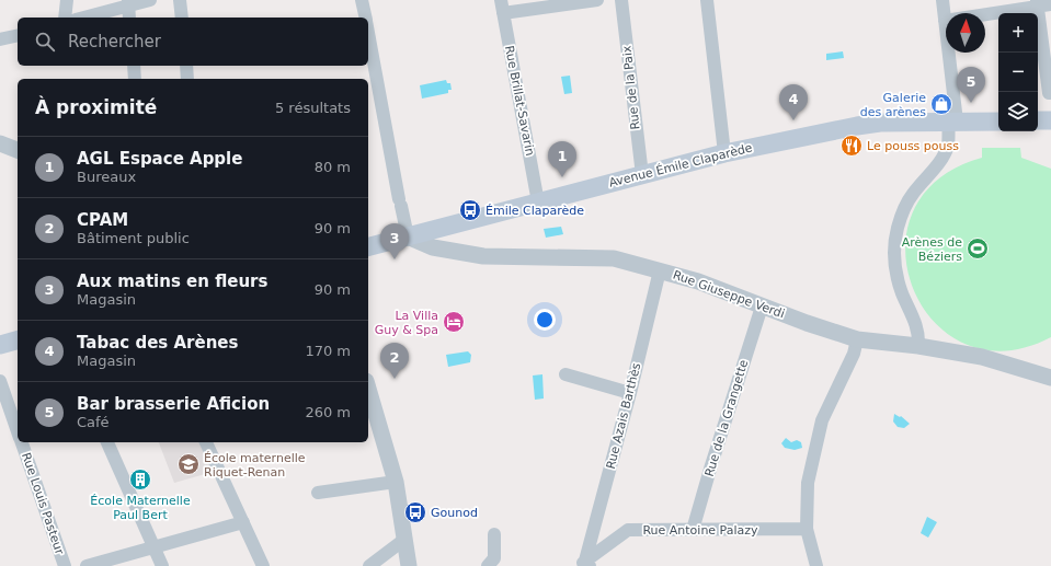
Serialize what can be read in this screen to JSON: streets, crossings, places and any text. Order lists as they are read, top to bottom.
{
  "streets": {
    "main road": ["Avenue Émile Claparède"],
    "street": [
      "Rue de la Paix",
      "Rue Brillat-Savarin",
      "Rue Giuseppe Verdi",
      "Rue Azais Barthès",
      "Rue de la Grangette",
      "Rue Louis Pasteur",
      "Rue Antoine Palazy"
    ]
  },
  "crossings": [
    ["Rue de la Paix", "Avenue Émile Claparède"],
    ["Rue Brillat-Savarin", "Avenue Émile Claparède"],
    ["Avenue Émile Claparède", "Rue Giuseppe Verdi"],
    ["Rue Giuseppe Verdi", "Rue Azais Barthès"],
    ["Rue Giuseppe Verdi", "Rue de la Grangette"],
    ["Rue Azais Barthès", "Rue Antoine Palazy"],
    ["Rue de la Grangette", "Rue Antoine Palazy"]
  ],
  "places": {
    "shop": ["Galerie des arènes"],
    "restaurant": ["Le pouss pouss"],
    "bus stop": ["Émile Claparède", "Gounod"],
    "sports": ["Arènes de Béziers"],
    "hotel": ["La Villa Guy & Spa"],
    "school or university": ["École maternelle Riquet-Renan"],
    "building": ["École Maternelle Paul Bert"]
  },
  "north": "top",
  "page": {
    "map_buttons": ["+", "−"],
    "search": "Rechercher",
    "pins": [
      "5",
      "4",
      "1",
      "3",
      "2"
    ],
    "heading": ["À proximité", "5 résultats"],
    "list": [
      {
        "mark": "1",
        "name": "AGL Espace Apple",
        "note": "Bureaux",
        "value": "80 m"
      },
      {
        "mark": "2",
        "name": "CPAM",
        "note": "Bâtiment public",
        "value": "90 m"
      },
      {
        "mark": "3",
        "name": "Aux matins en fleurs",
        "note": "Magasin",
        "value": "90 m"
      },
      {
        "mark": "4",
        "name": "Tabac des Arènes",
        "note": "Magasin",
        "value": "170 m"
      },
      {
        "mark": "5",
        "name": "Bar brasserie Aficion",
        "note": "Café",
        "value": "260 m"
      }
    ]
  }
}
